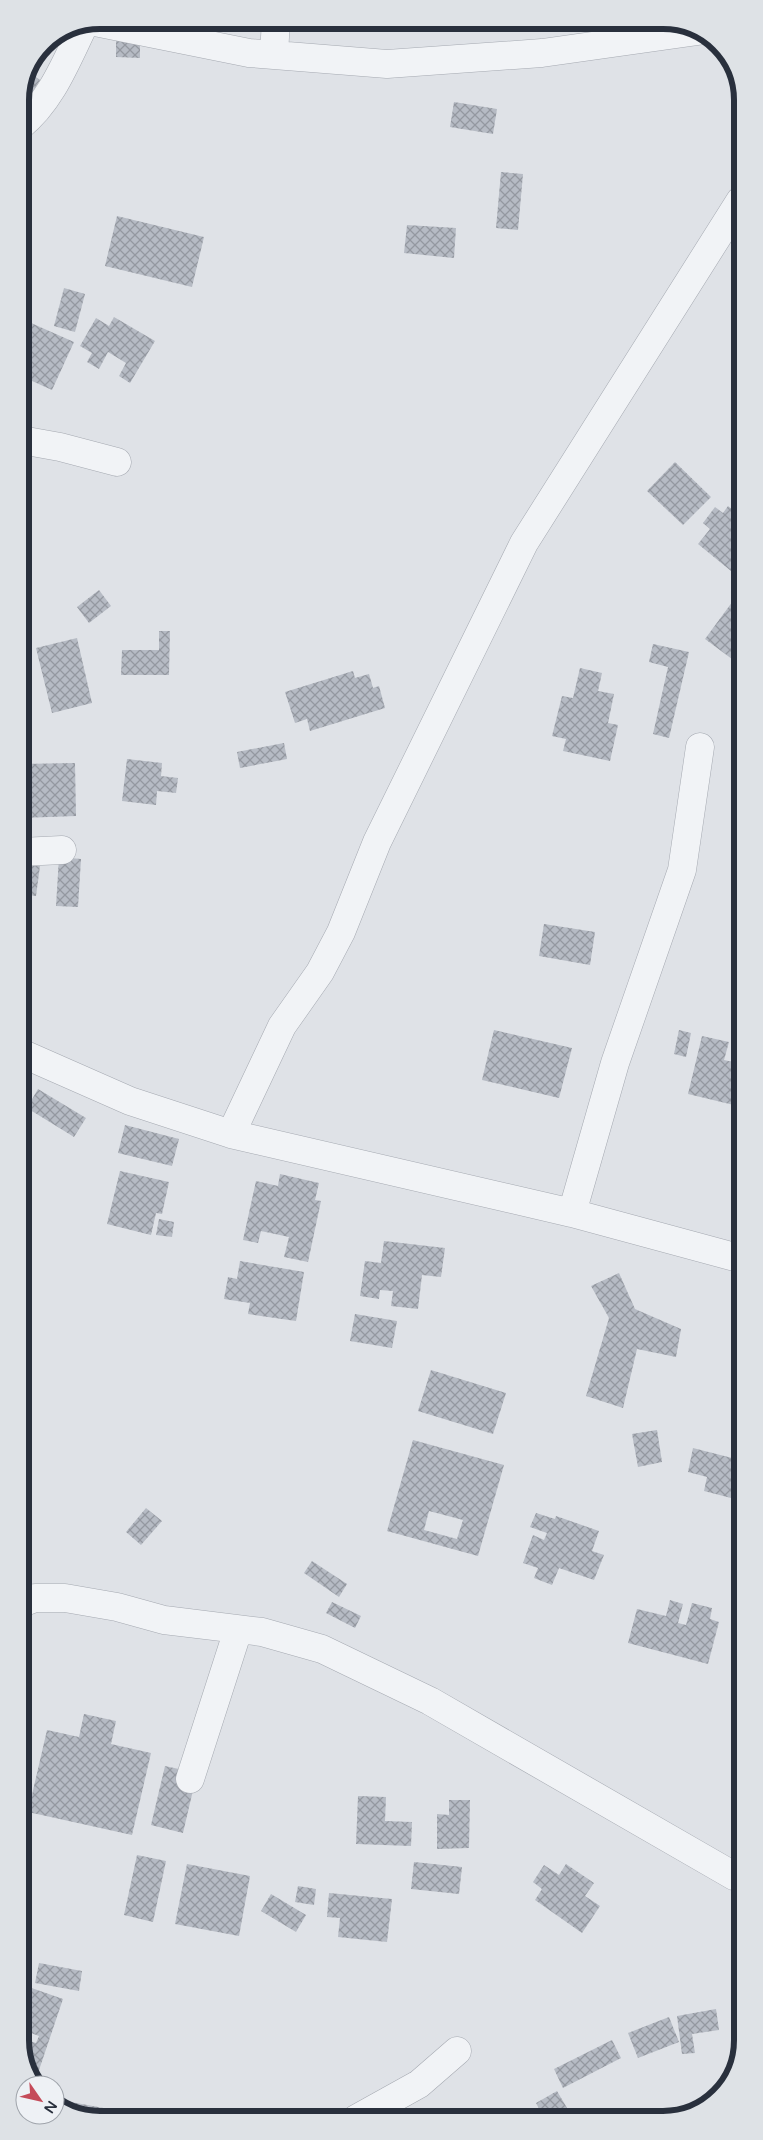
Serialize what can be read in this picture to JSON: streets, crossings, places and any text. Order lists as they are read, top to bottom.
{
  "north": "bottom right"
}
